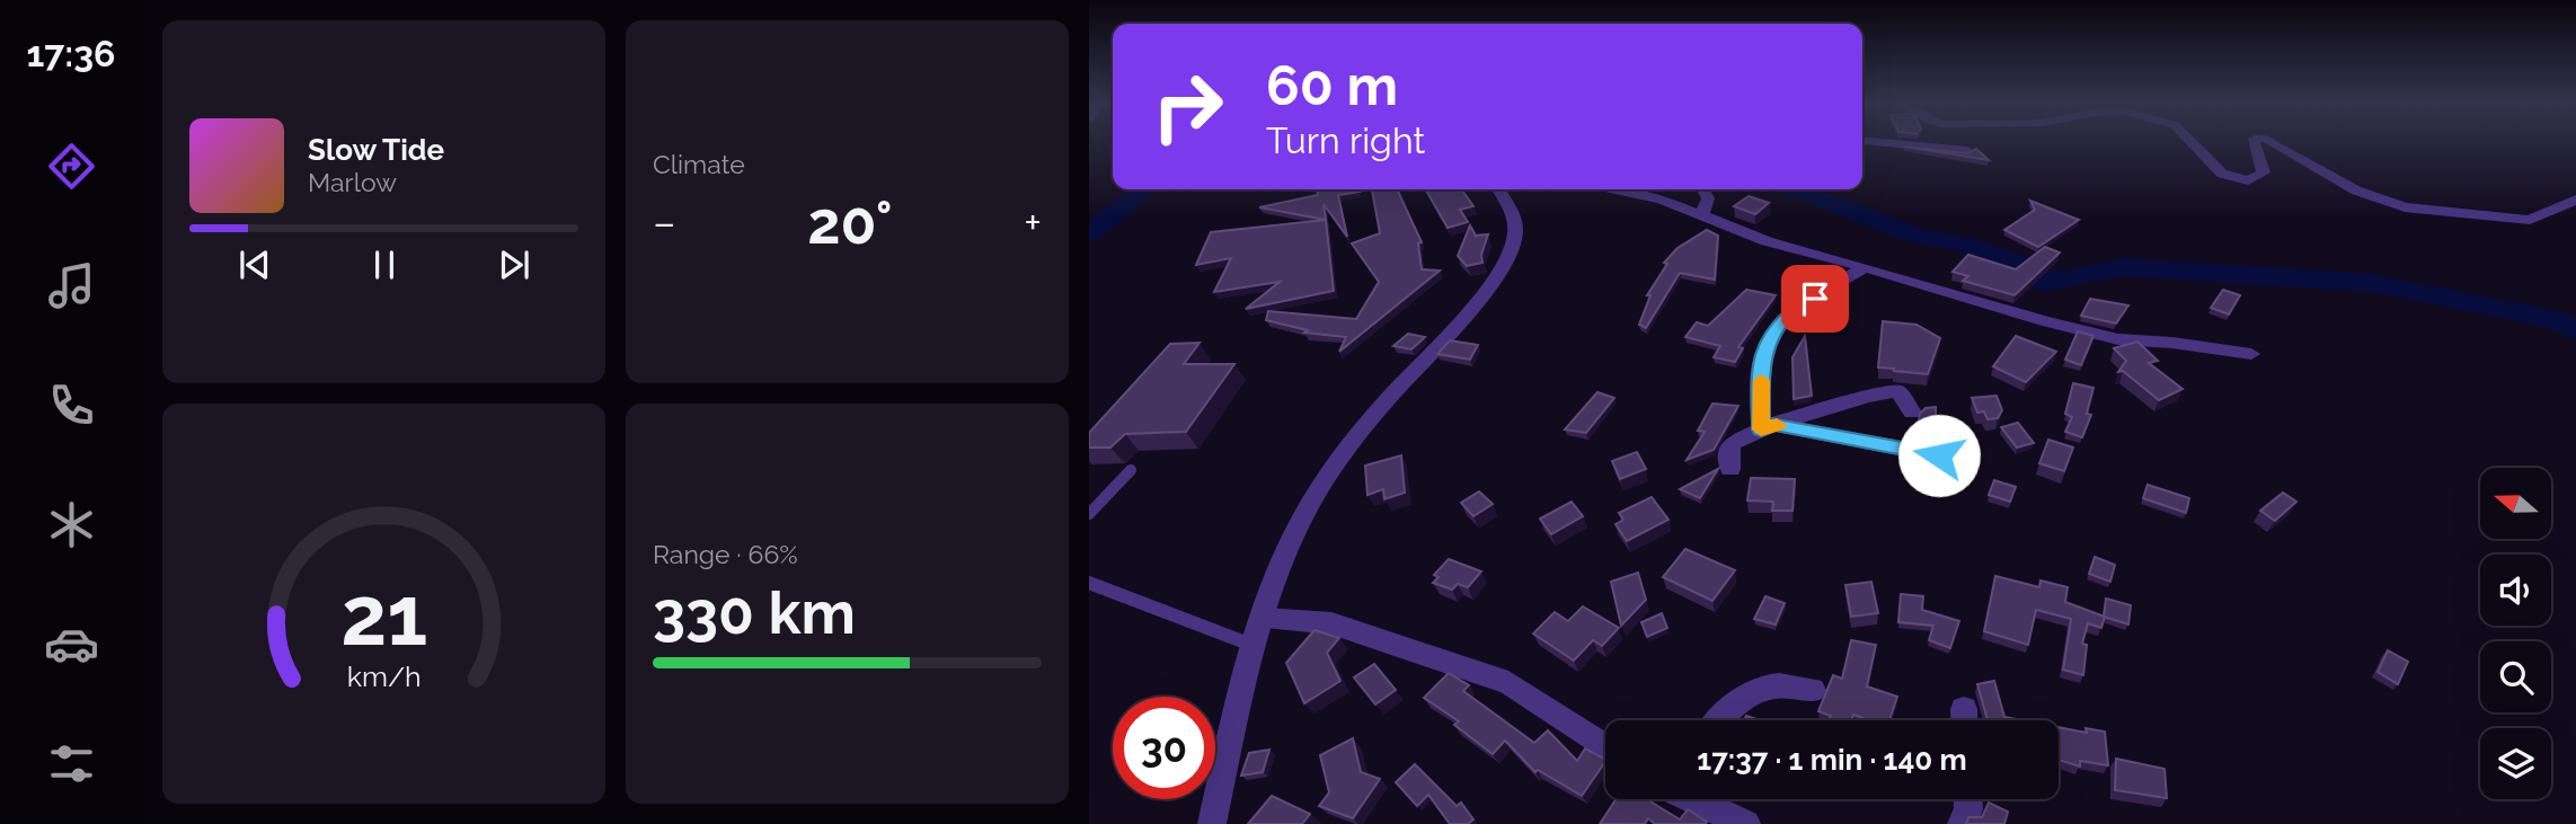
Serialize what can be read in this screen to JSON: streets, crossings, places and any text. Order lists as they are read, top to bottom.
{
  "north": "left",
  "page": {
    "tabs": "17:36",
    "tile": [
      "Climate",
      ["Range · 66%", "330 km"]
    ],
    "turn": ["60 m", "Turn right"],
    "song": ["Slow Tide", "Marlow"],
    "heat": ["−", "20°", "+"],
    "limit": "30",
    "trip": "17:37 · 1 min · 140 m",
    "gauge": ["21", "km/h"]
  }
}
